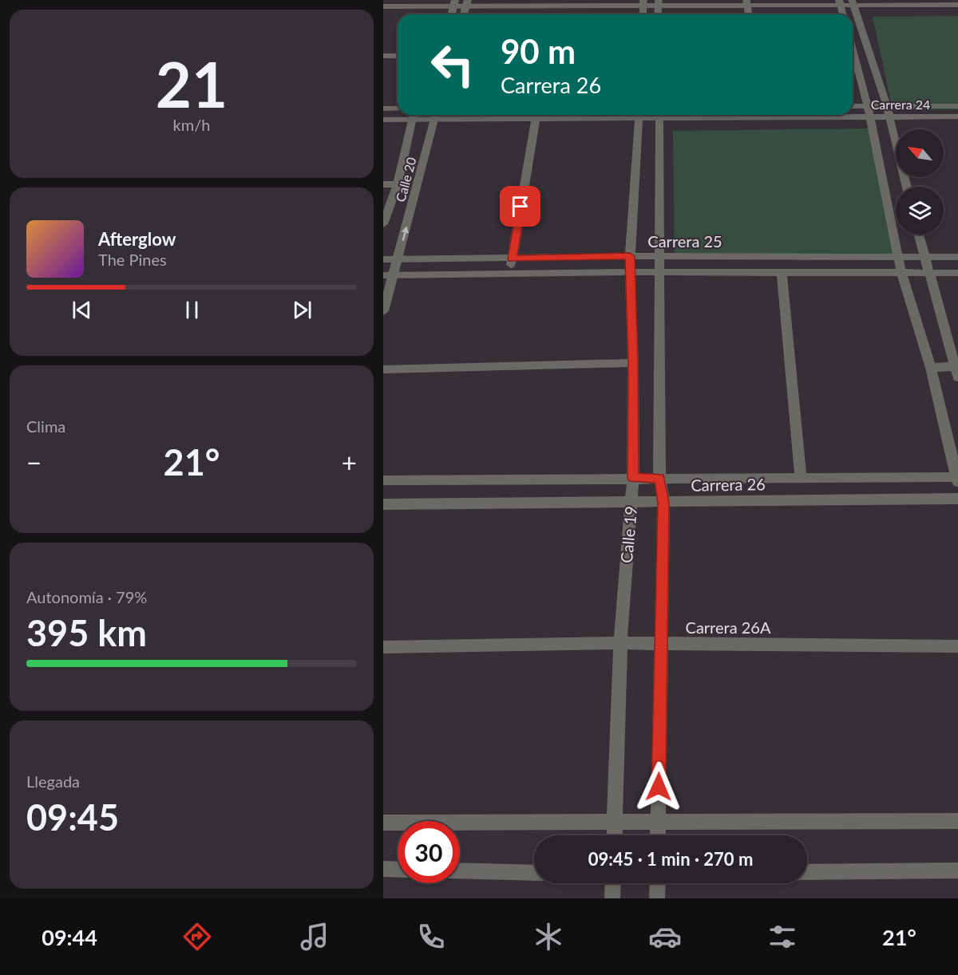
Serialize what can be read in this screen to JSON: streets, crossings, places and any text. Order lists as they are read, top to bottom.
{
  "streets": {
    "street": [
      "Carrera 24",
      "Calle 20",
      "Carrera 25",
      "Carrera 26",
      "Calle 19",
      "Carrera 26A"
    ]
  },
  "crossings": [
    ["Carrera 24", "Calle 20"],
    ["Calle 20", "Carrera 25"],
    ["Carrera 25", "Calle 19"],
    ["Carrera 26", "Calle 19"],
    ["Calle 19", "Carrera 26A"]
  ],
  "north": "top left",
  "page": {
    "tile": [
      ["21", "km/h"],
      "Clima",
      ["Autonomía · 79%", "395 km"],
      ["Llegada", "09:45"]
    ],
    "turn": ["90 m", "Carrera 26"],
    "song": ["Afterglow", "The Pines"],
    "heat": ["−", "21°", "+"],
    "limit": "30",
    "trip": "09:45 · 1 min · 270 m",
    "tabs": ["09:44", "21°"]
  }
}
